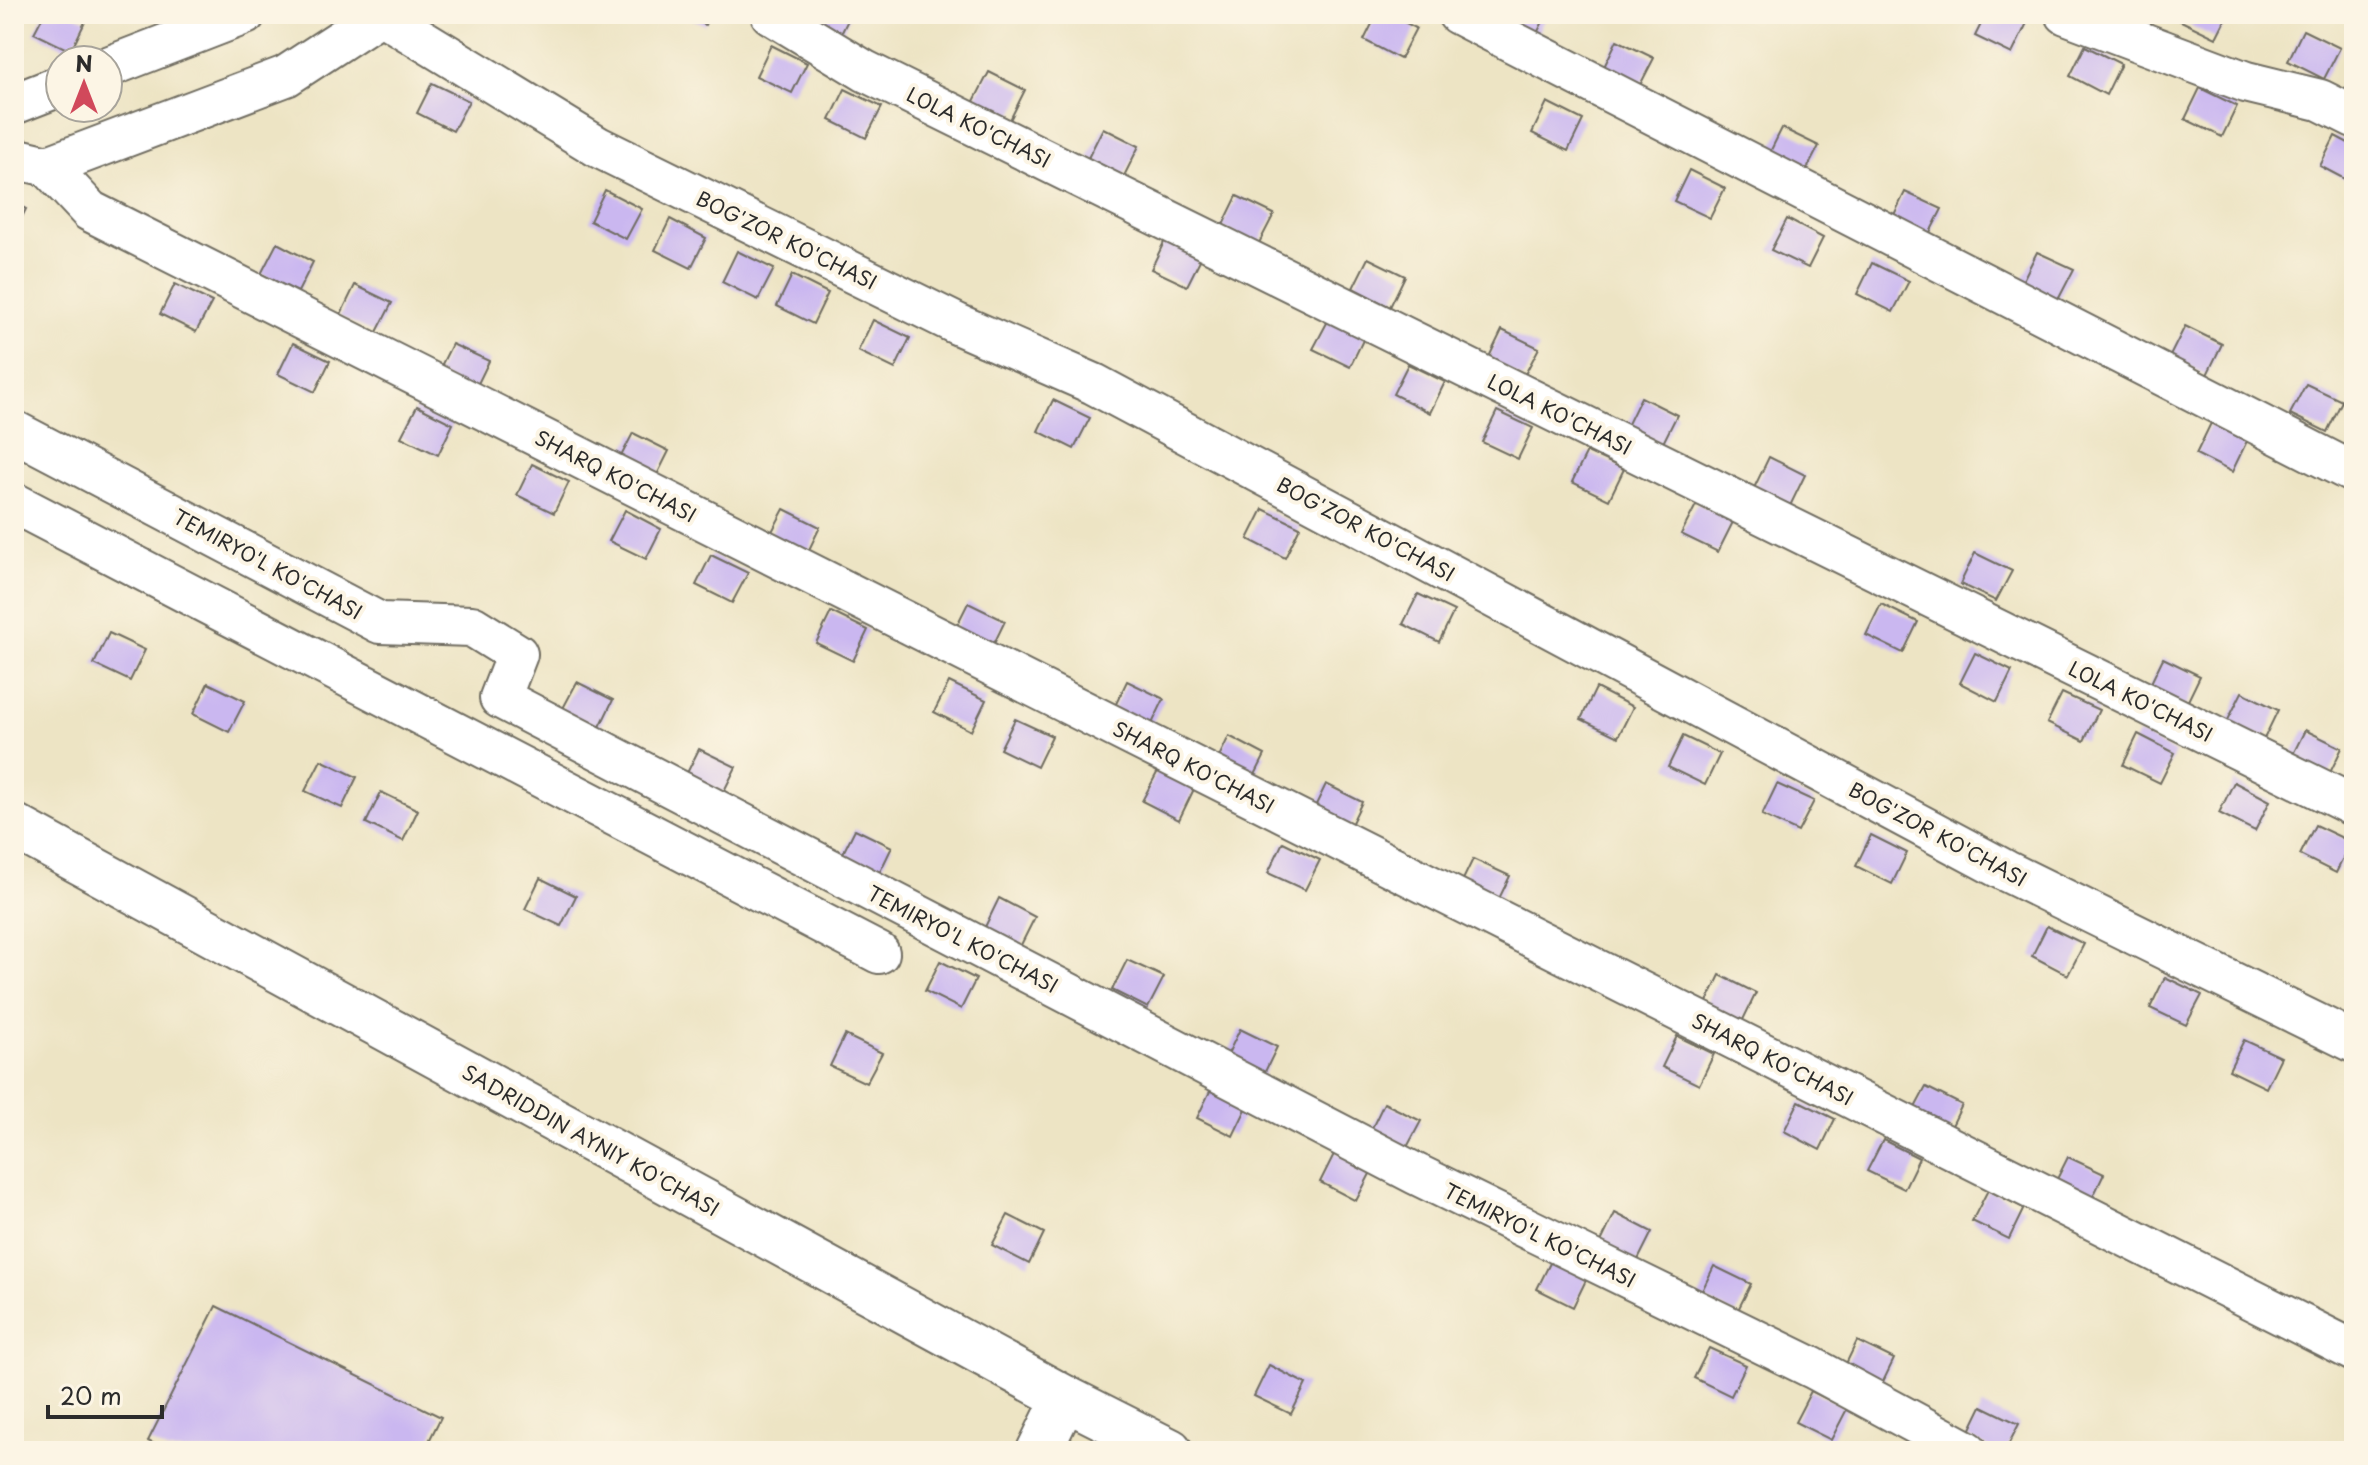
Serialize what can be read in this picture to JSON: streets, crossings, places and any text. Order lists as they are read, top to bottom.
{
  "streets": {
    "street": [
      "LOLA KO'CHASI",
      "BOG'ZOR KO'CHASI",
      "SHARQ KO'CHASI",
      "TEMIRYO'L KO'CHASI",
      "SADRIDDIN AYNIY KO'CHASI"
    ]
  },
  "scale_bar": "20 m",
  "north": "top"
}
